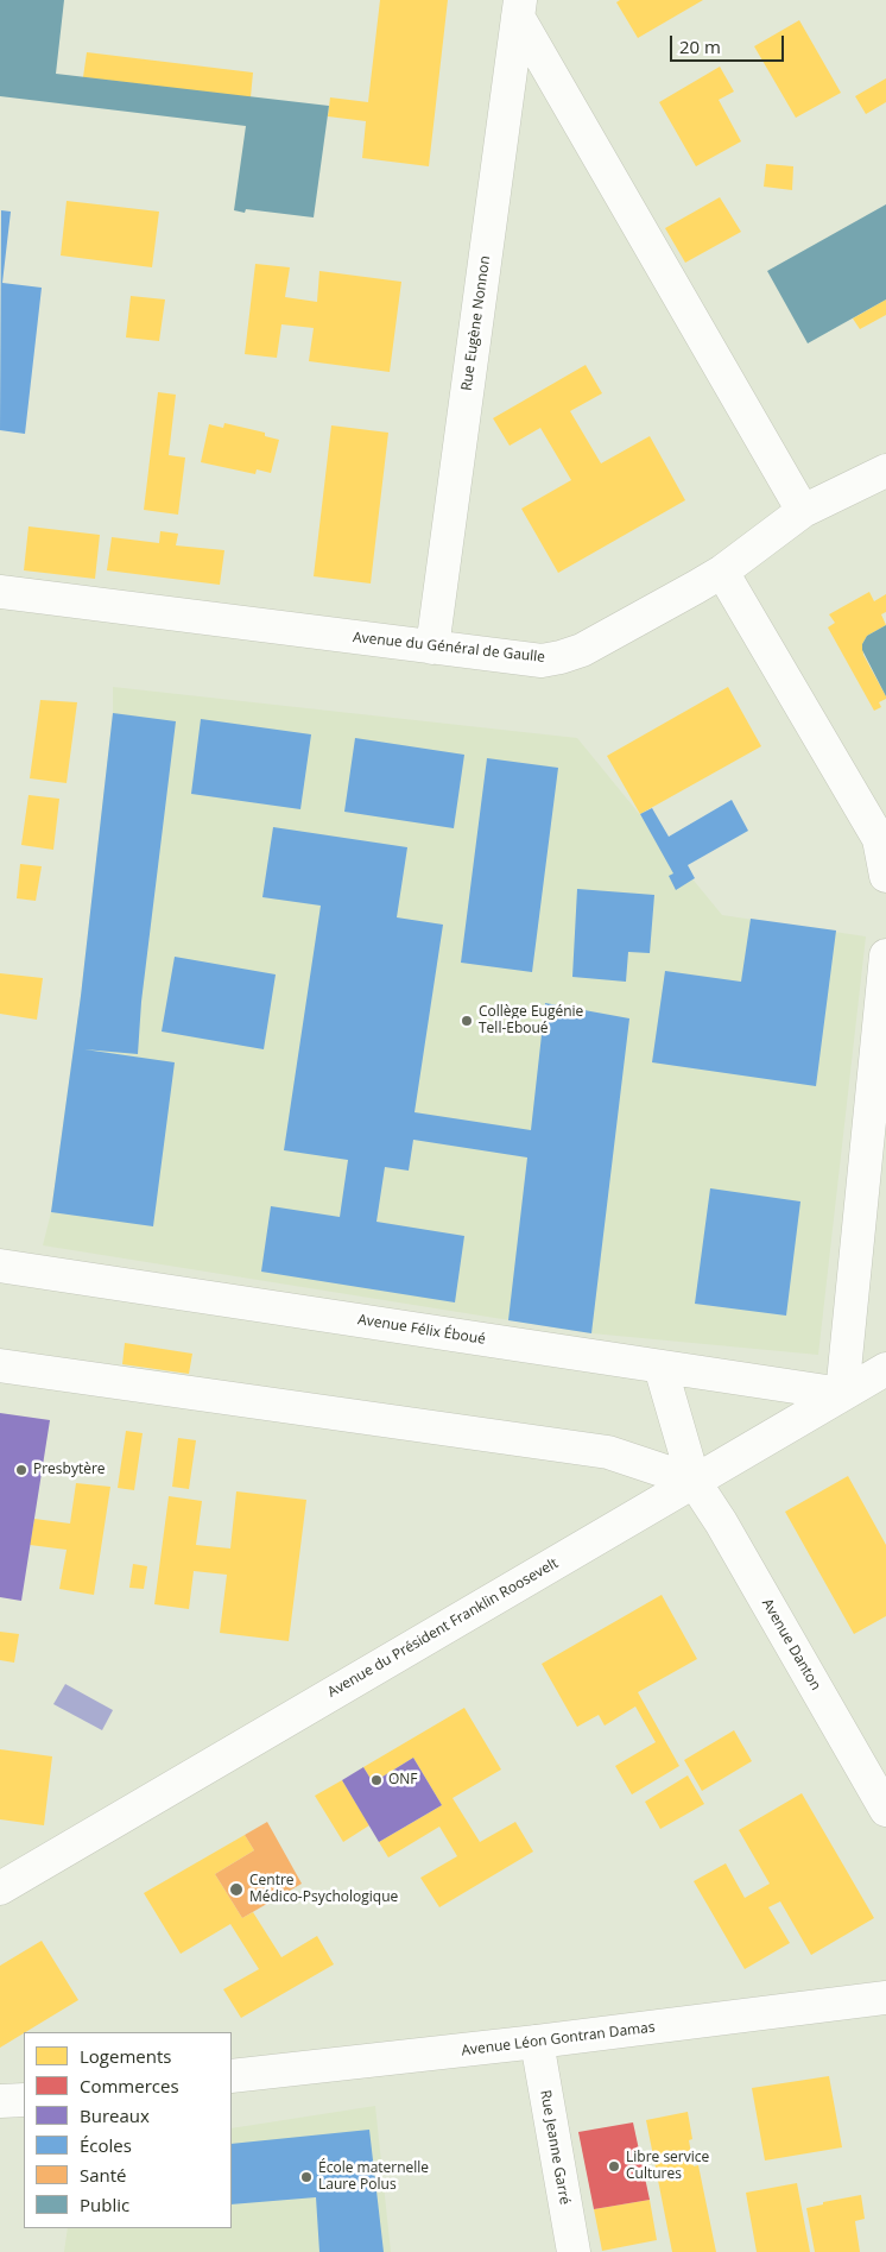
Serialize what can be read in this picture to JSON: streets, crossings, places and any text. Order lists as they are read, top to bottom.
{
  "streets": {
    "street": [
      "Rue Eugène Nonnon",
      "Avenue du Général de Gaulle",
      "Avenue Félix Éboué",
      "Avenue du Président Franklin Roosevelt",
      "Avenue Danton",
      "Avenue Léon Gontran Damas",
      "Rue Jeanne Garré"
    ]
  },
  "crossings": [
    ["Rue Eugène Nonnon", "Avenue du Général de Gaulle"],
    ["Avenue Félix Éboué", "Avenue du Président Franklin Roosevelt"],
    ["Avenue Félix Éboué", "Avenue Danton"],
    ["Avenue du Président Franklin Roosevelt", "Avenue Danton"],
    ["Avenue Léon Gontran Damas", "Rue Jeanne Garré"]
  ],
  "places": [
    "Collège Eugénie Tell-Eboué",
    "Presbytère",
    "ONF",
    "Centre Médico-Psychologique",
    "Libre service Cultures",
    "École maternelle Laure Polus"
  ],
  "legend": [
    "Logements",
    "Commerces",
    "Bureaux",
    "Écoles",
    "Santé",
    "Public"
  ],
  "scale_bar": "20 m"
}
